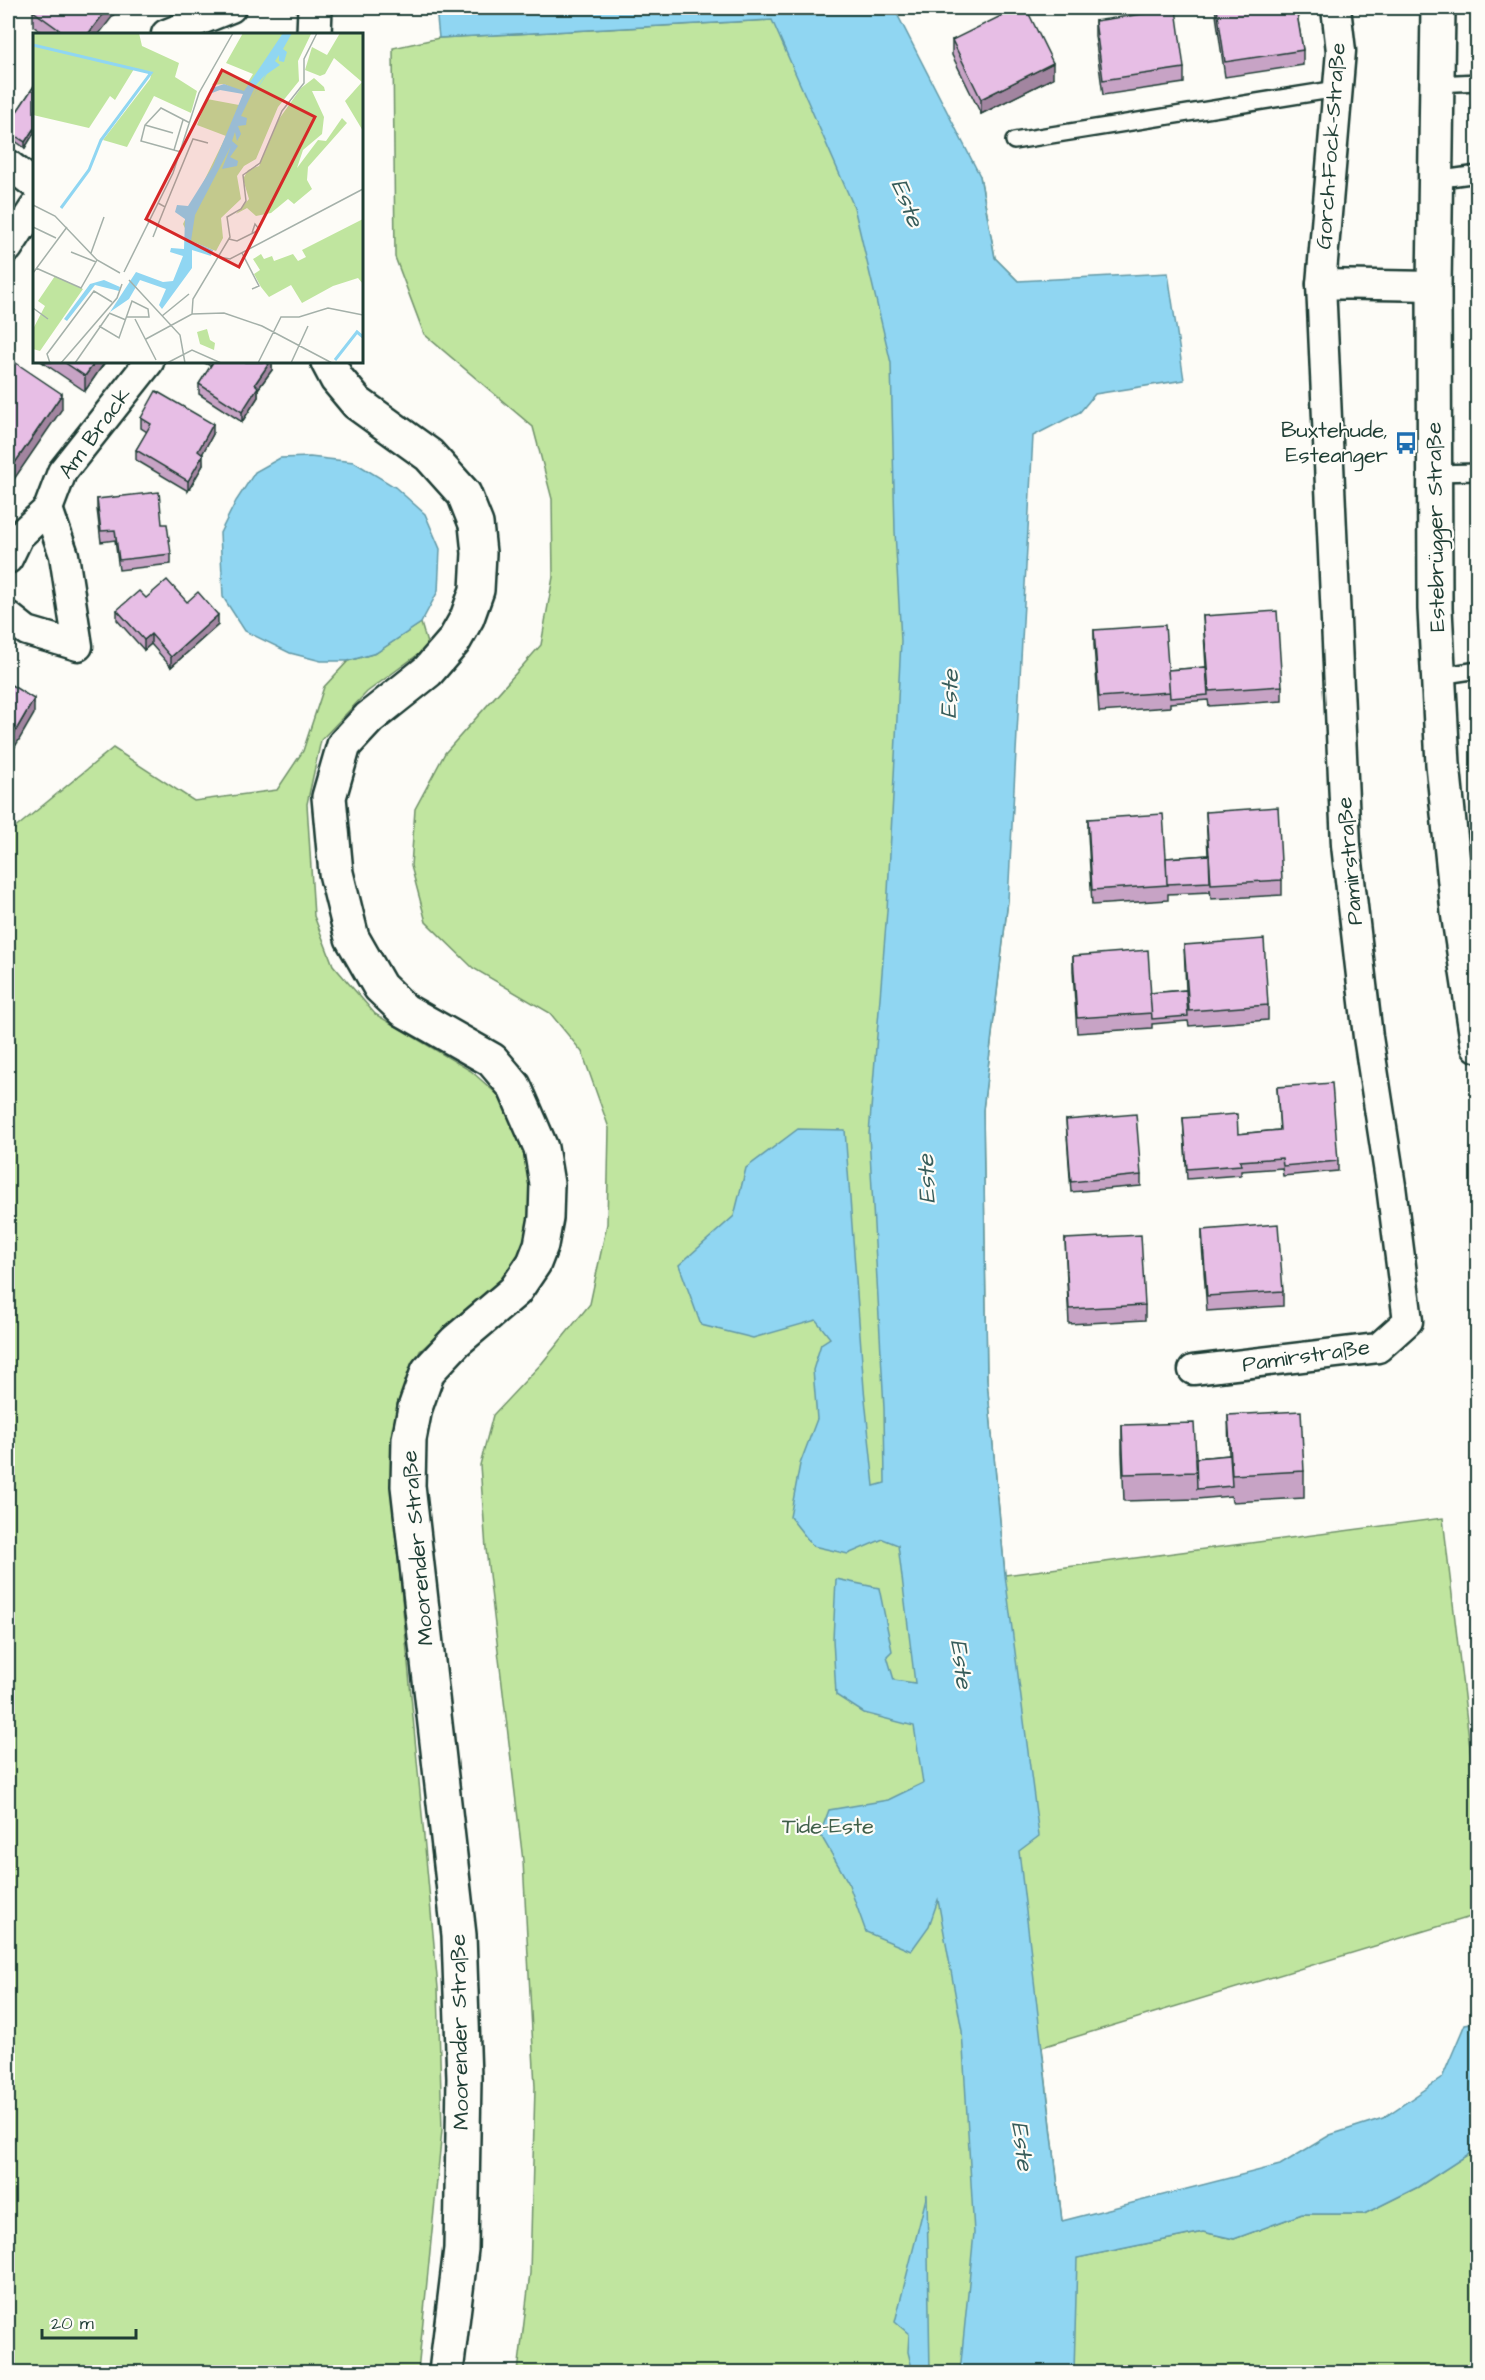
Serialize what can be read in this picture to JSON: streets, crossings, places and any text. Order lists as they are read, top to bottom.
{
  "streets": {
    "street": [
      "Gorch-Fock-Straße",
      "Am Brack",
      "Estebrügger Straße",
      "Pamirstraße",
      "Moorender Straße"
    ]
  },
  "crossings": [
    ["Gorch-Fock-Straße", "Pamirstraße"]
  ],
  "water": ["Este"],
  "parks": ["Tide-Este"],
  "places": {
    "bus stop": ["Buxtehude, Esteanger"]
  },
  "scale_bar": "20 m"
}
